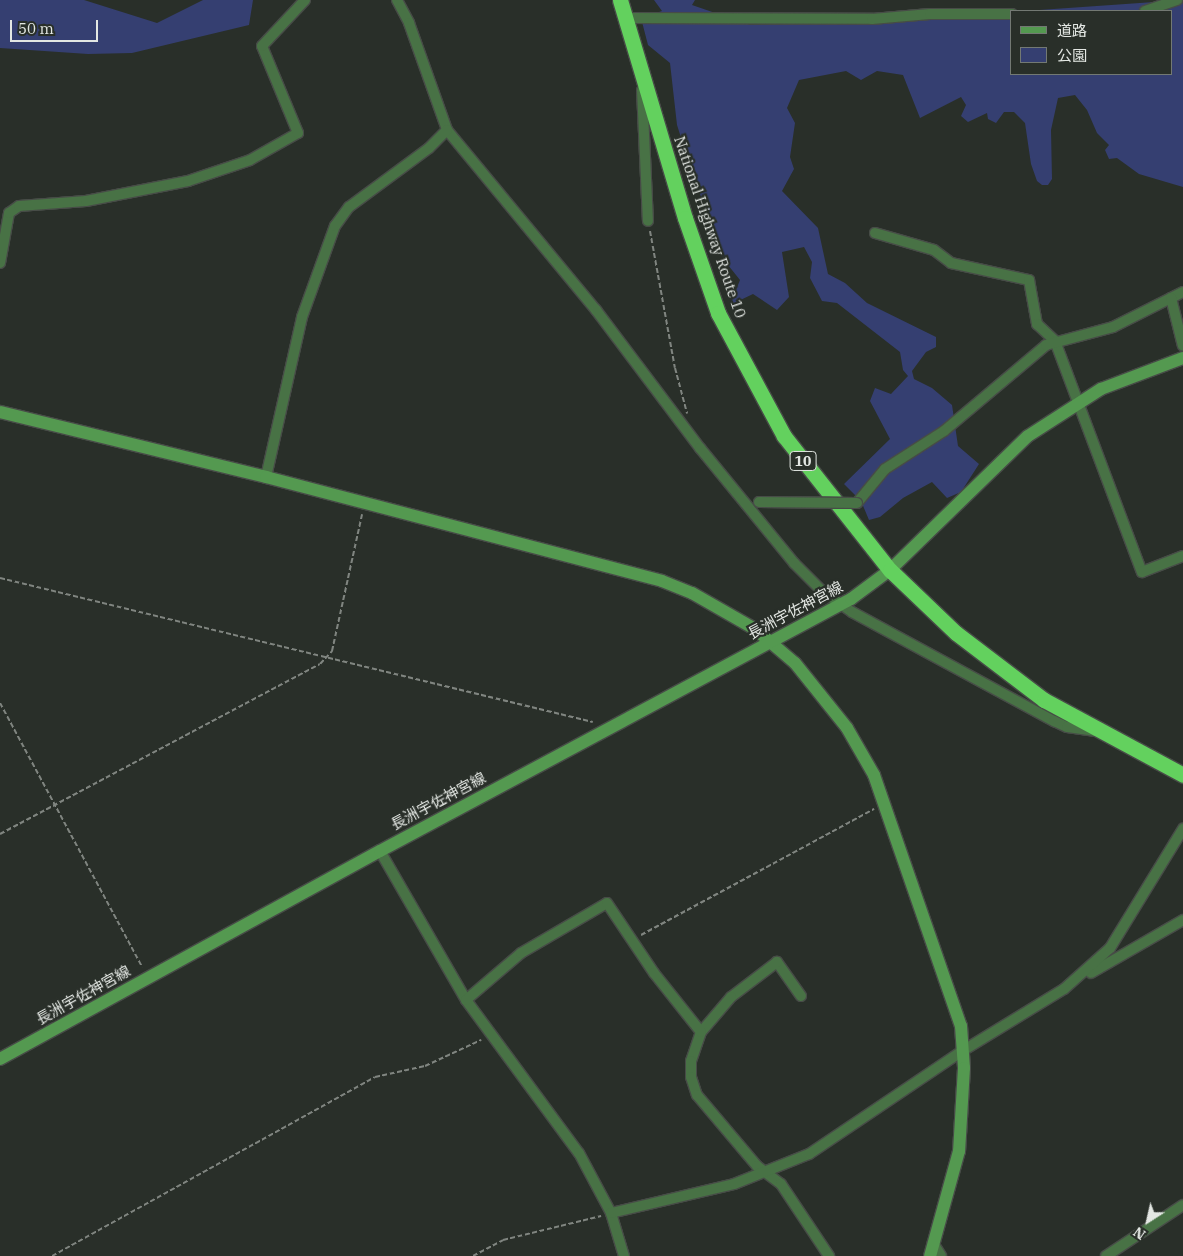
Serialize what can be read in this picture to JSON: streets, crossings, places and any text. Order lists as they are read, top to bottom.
{
  "streets": {
    "highway": ["National Highway Route 10", "10"],
    "street": ["長洲宇佐神宮線"]
  },
  "crossings": [
    ["National Highway Route 10", "長洲宇佐神宮線"]
  ],
  "legend": ["道路", "公園"],
  "scale_bar": "50 m",
  "north": "bottom left"
}
